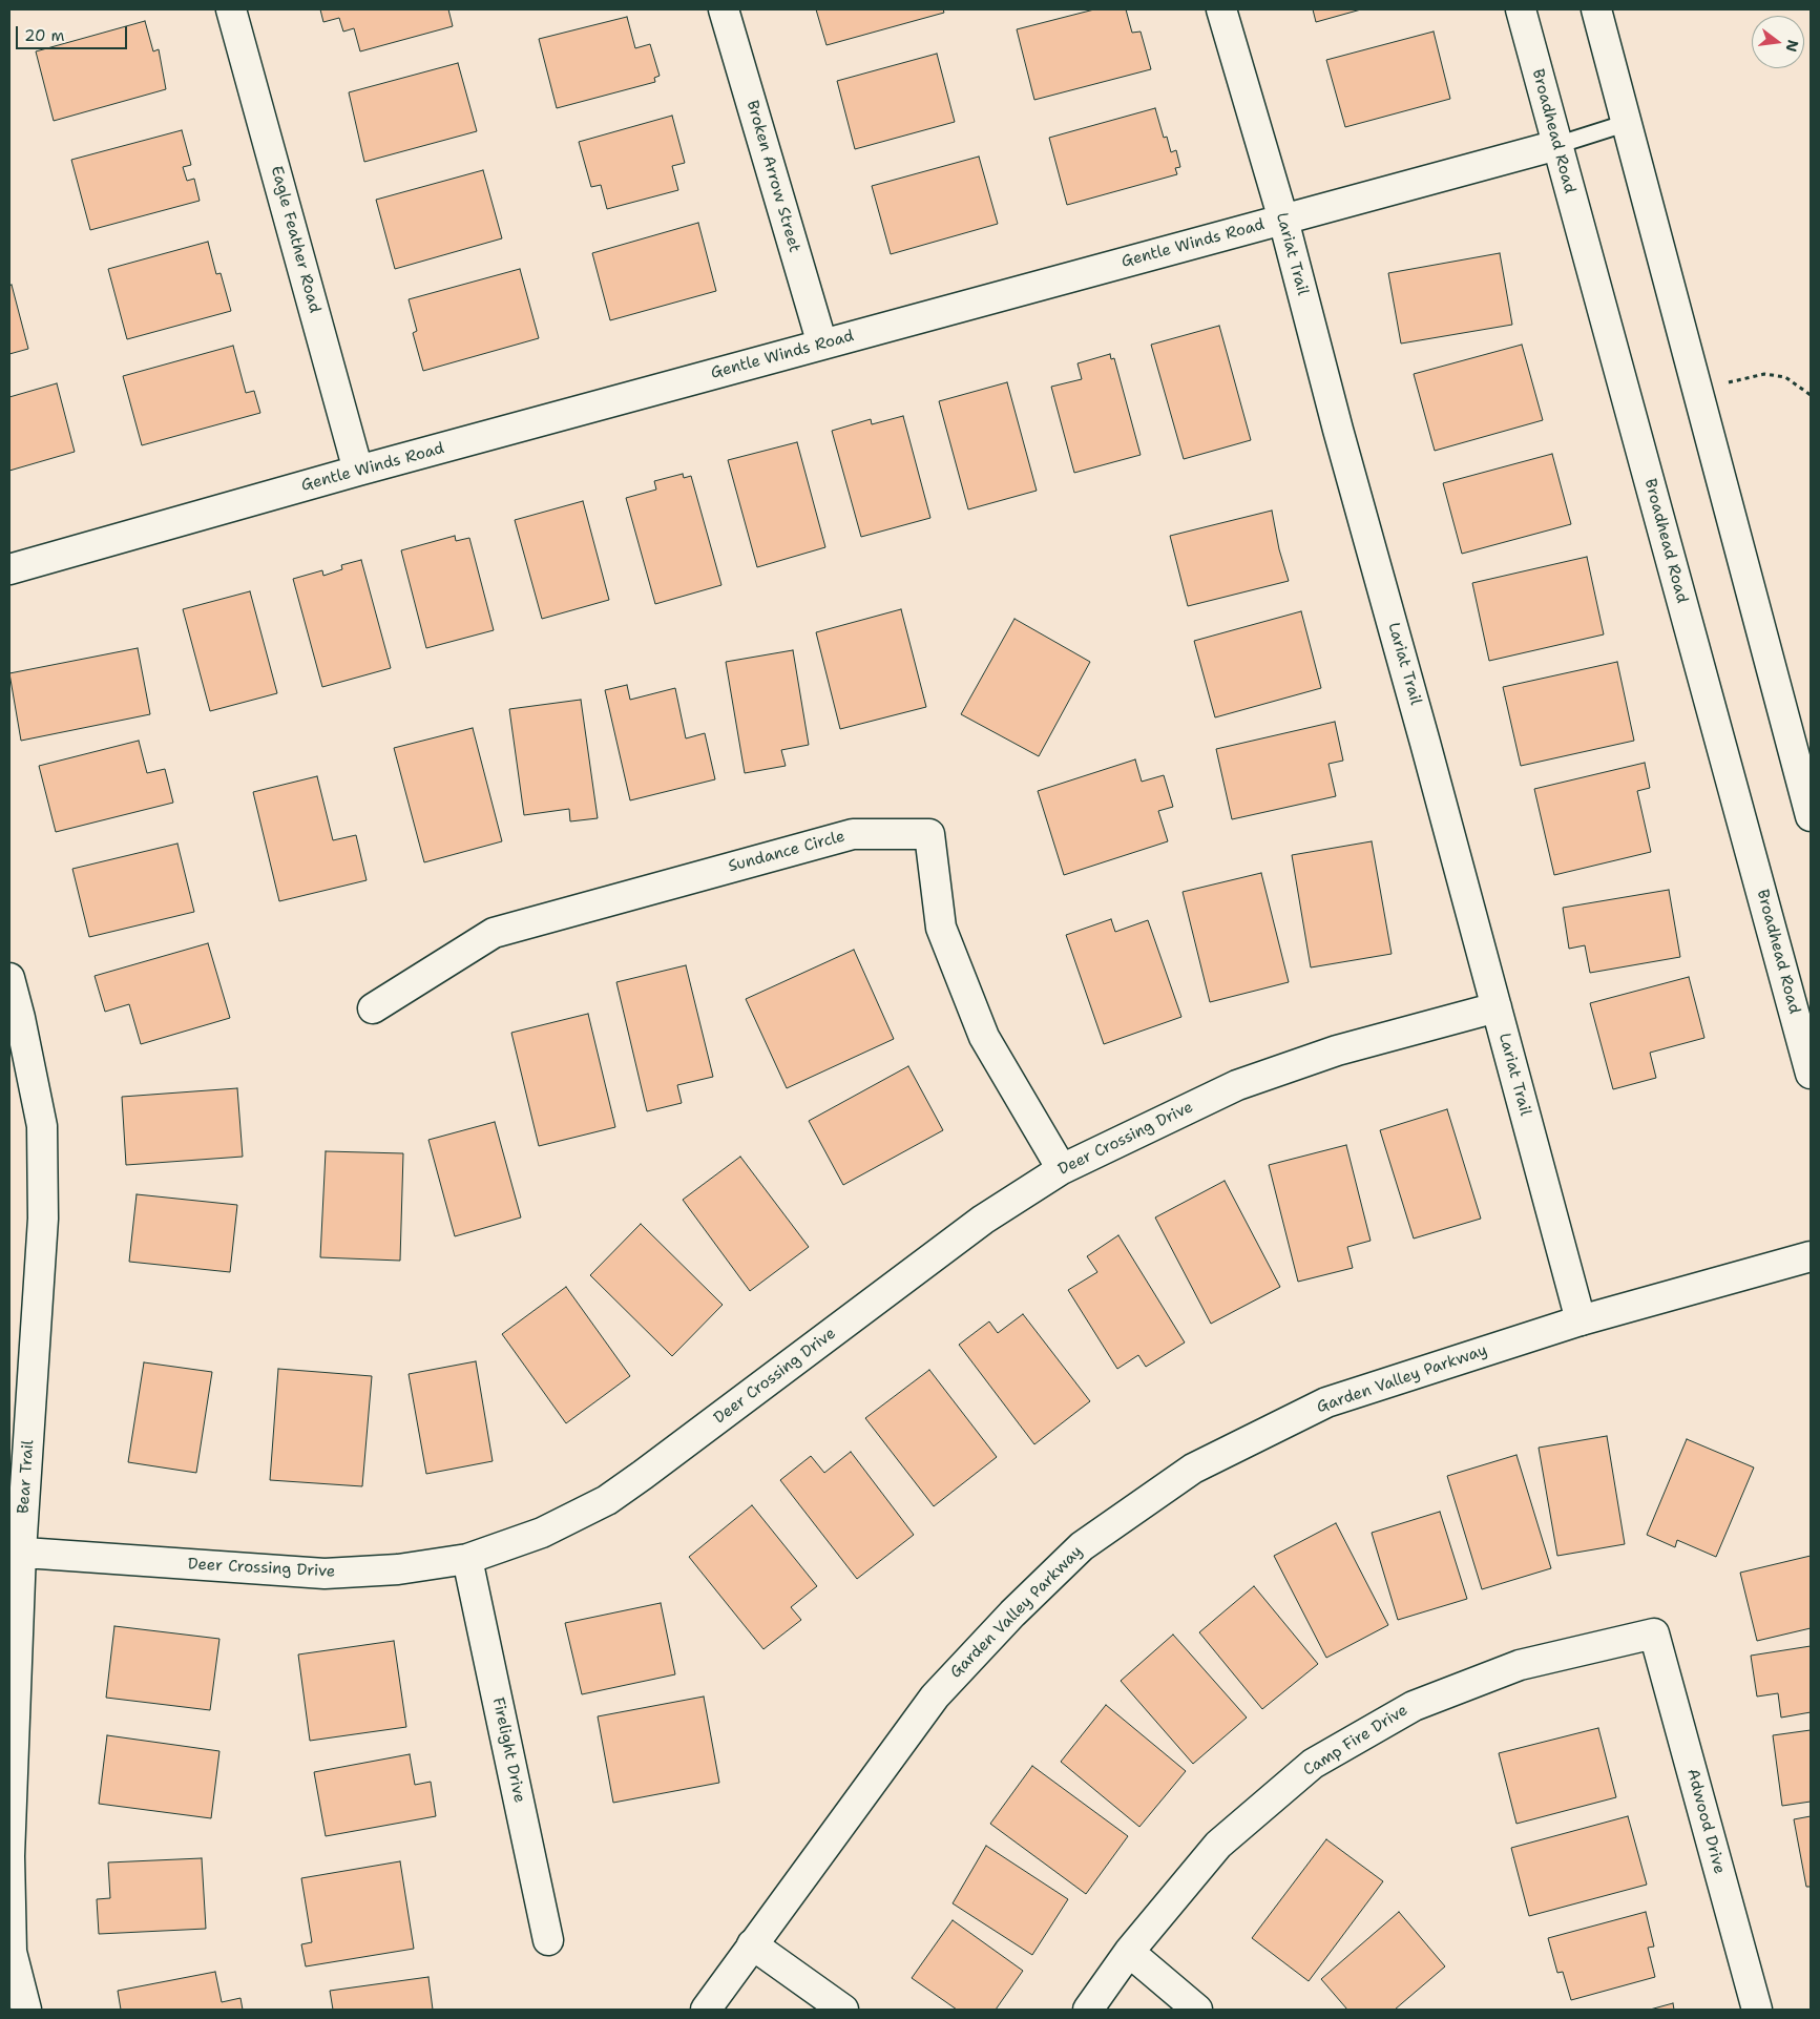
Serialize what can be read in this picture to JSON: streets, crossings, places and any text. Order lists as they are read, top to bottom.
{
  "streets": {
    "street": [
      "Broadhead Road",
      "Broken Arrow Street",
      "Eagle Feather Road",
      "Gentle Winds Road",
      "Lariat Trail",
      "Sundance Circle",
      "Deer Crossing Drive",
      "Garden Valley Parkway",
      "Bear Trail",
      "Camp Fire Drive",
      "Firelight Drive",
      "Adwood Drive"
    ]
  },
  "crossings": [
    ["Broadhead Road", "Gentle Winds Road"],
    ["Broken Arrow Street", "Gentle Winds Road"],
    ["Eagle Feather Road", "Gentle Winds Road"],
    ["Gentle Winds Road", "Lariat Trail"],
    ["Lariat Trail", "Deer Crossing Drive"],
    ["Lariat Trail", "Garden Valley Parkway"],
    ["Sundance Circle", "Deer Crossing Drive"],
    ["Deer Crossing Drive", "Bear Trail"],
    ["Deer Crossing Drive", "Firelight Drive"],
    ["Camp Fire Drive", "Adwood Drive"]
  ],
  "scale_bar": "20 m",
  "north": "right"
}
